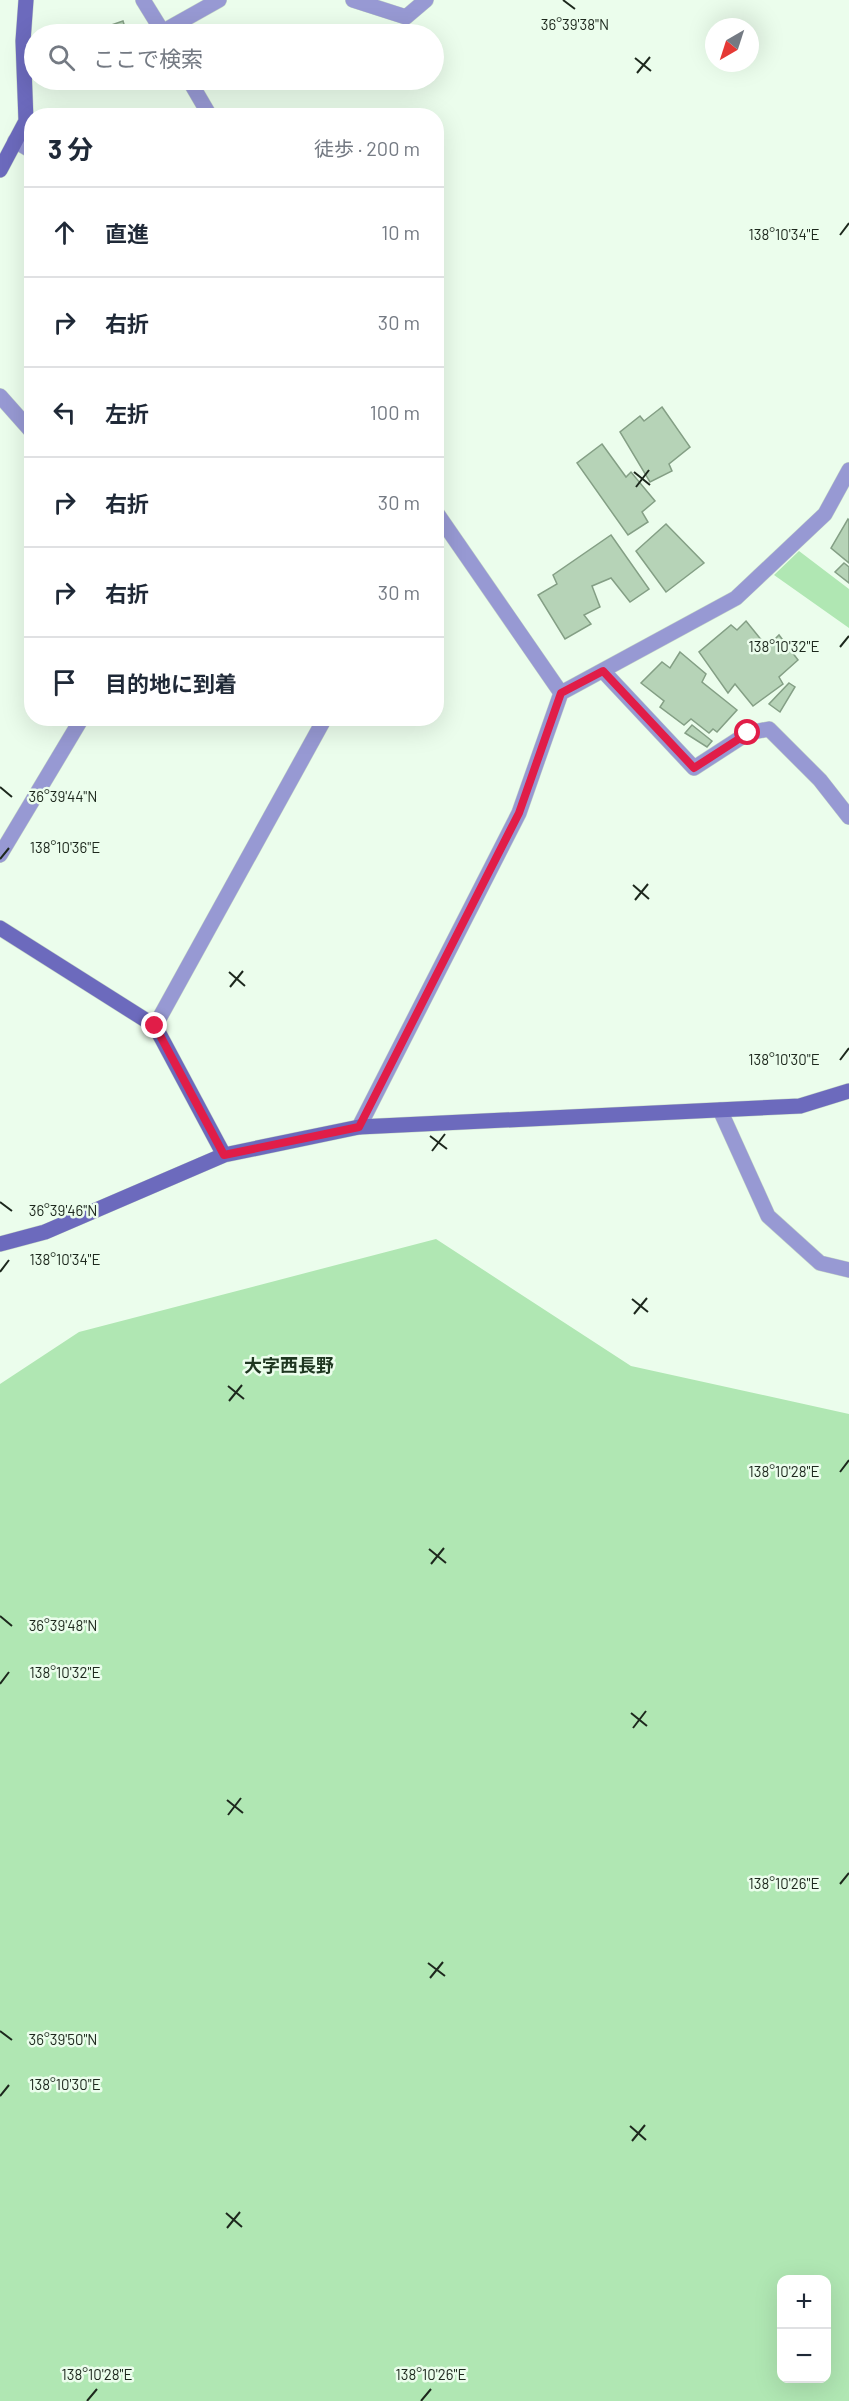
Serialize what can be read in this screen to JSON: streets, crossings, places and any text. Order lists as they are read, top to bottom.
{
  "districts": ["大字西長野"],
  "north": "bottom left",
  "page": {
    "search": "ここで検索",
    "heading": ["3 分", "徒歩 · 200 m"],
    "list": [
      ["直進", "10 m"],
      ["右折", "30 m"],
      ["左折", "100 m"],
      ["右折", "30 m"],
      ["右折", "30 m"],
      "目的地に到着"
    ],
    "map_buttons": ["+", "−"]
  },
  "coordinates": [
    "36°39'38\"N",
    "138°10'34\"E",
    "138°10'32\"E",
    "36°39'44\"N",
    "138°10'36\"E",
    "138°10'30\"E",
    "36°39'46\"N",
    "138°10'28\"E",
    "36°39'48\"N",
    "138°10'26\"E",
    "36°39'50\"N"
  ]
}
